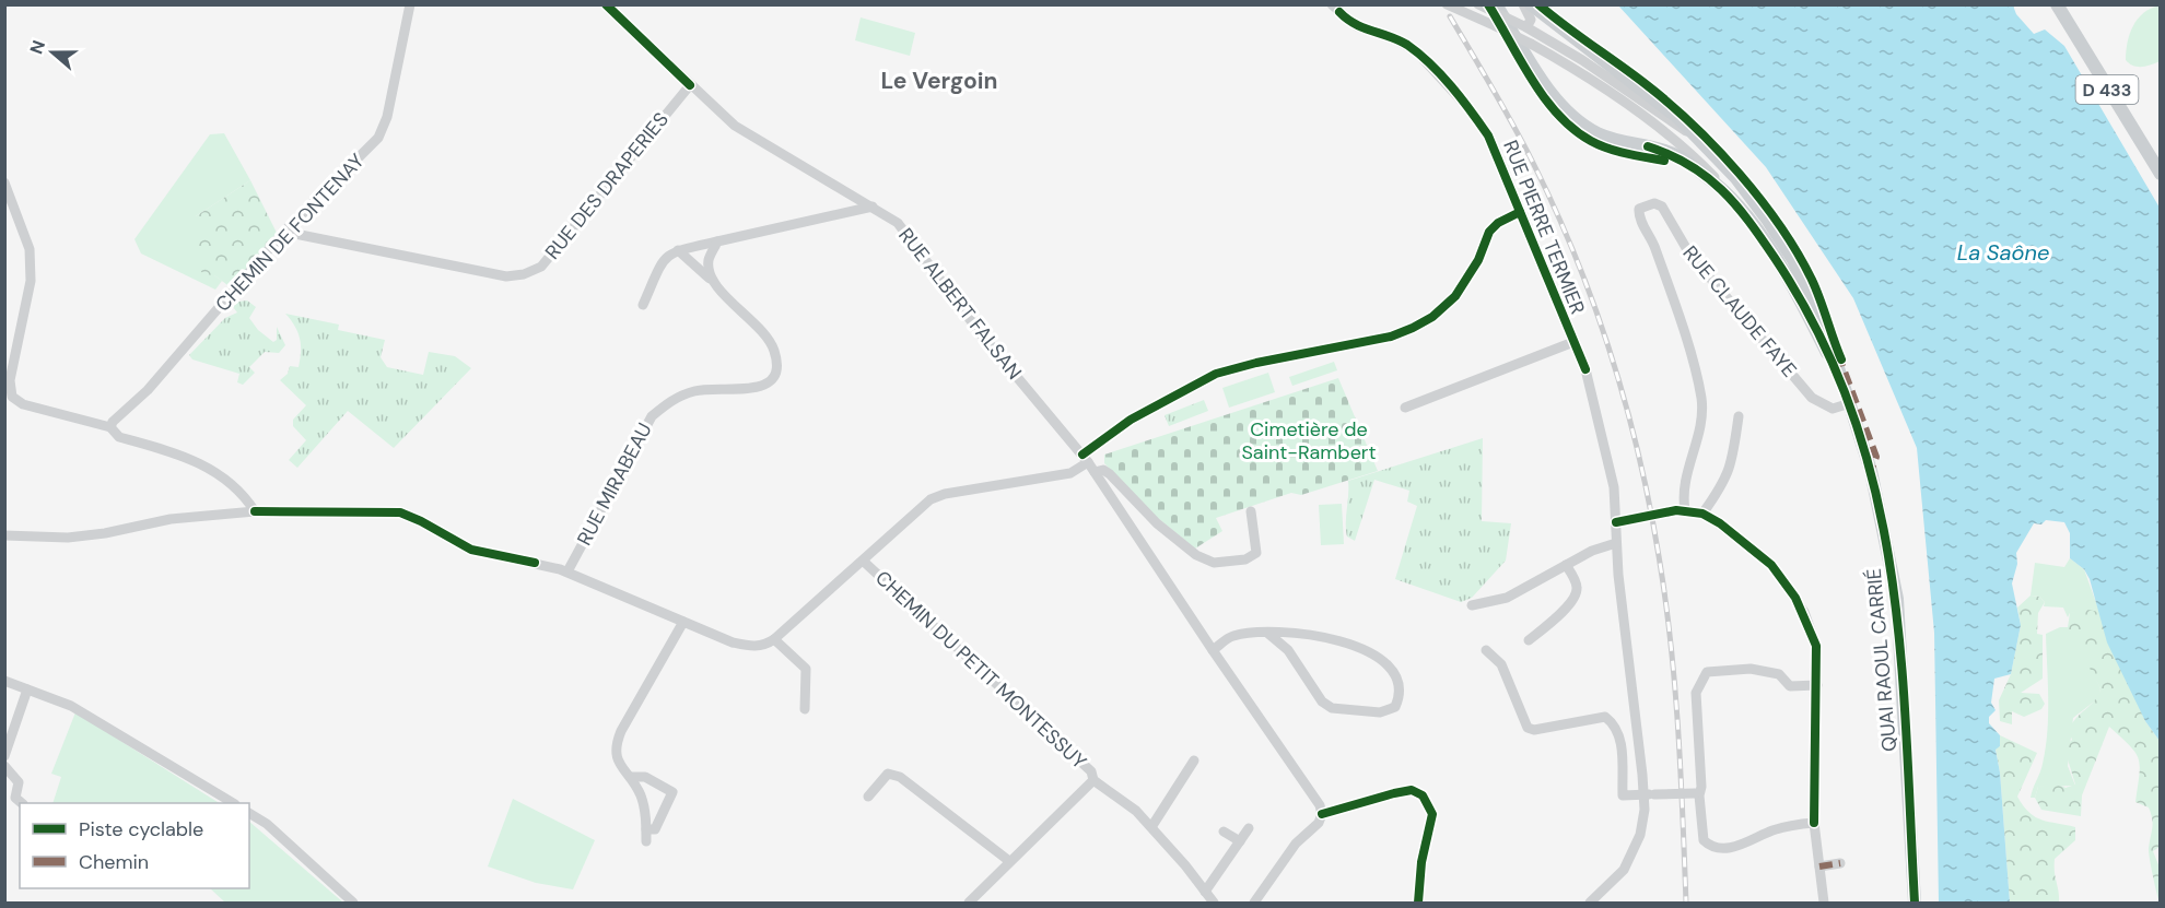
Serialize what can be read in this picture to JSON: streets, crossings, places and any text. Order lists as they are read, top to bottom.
{
  "streets": {
    "main road": ["D 433", "QUAI RAOUL CARRIÉ"],
    "street": [
      "RUE DES DRAPERIES",
      "RUE PIERRE TERMIER",
      "CHEMIN DE FONTENAY",
      "RUE ALBERT FALSAN",
      "RUE CLAUDE FAYE",
      "RUE MIRABEAU",
      "CHEMIN DU PETIT MONTESSUY"
    ]
  },
  "crossings": [
    ["RUE DES DRAPERIES", "CHEMIN DE FONTENAY"],
    ["RUE DES DRAPERIES", "RUE ALBERT FALSAN"],
    ["RUE CLAUDE FAYE", "QUAI RAOUL CARRIÉ"]
  ],
  "districts": ["Le Vergoin"],
  "water": ["La Saône"],
  "parks": ["Cimetière de Saint-Rambert"],
  "legend": ["Piste cyclable", "Chemin"],
  "north": "left"
}
